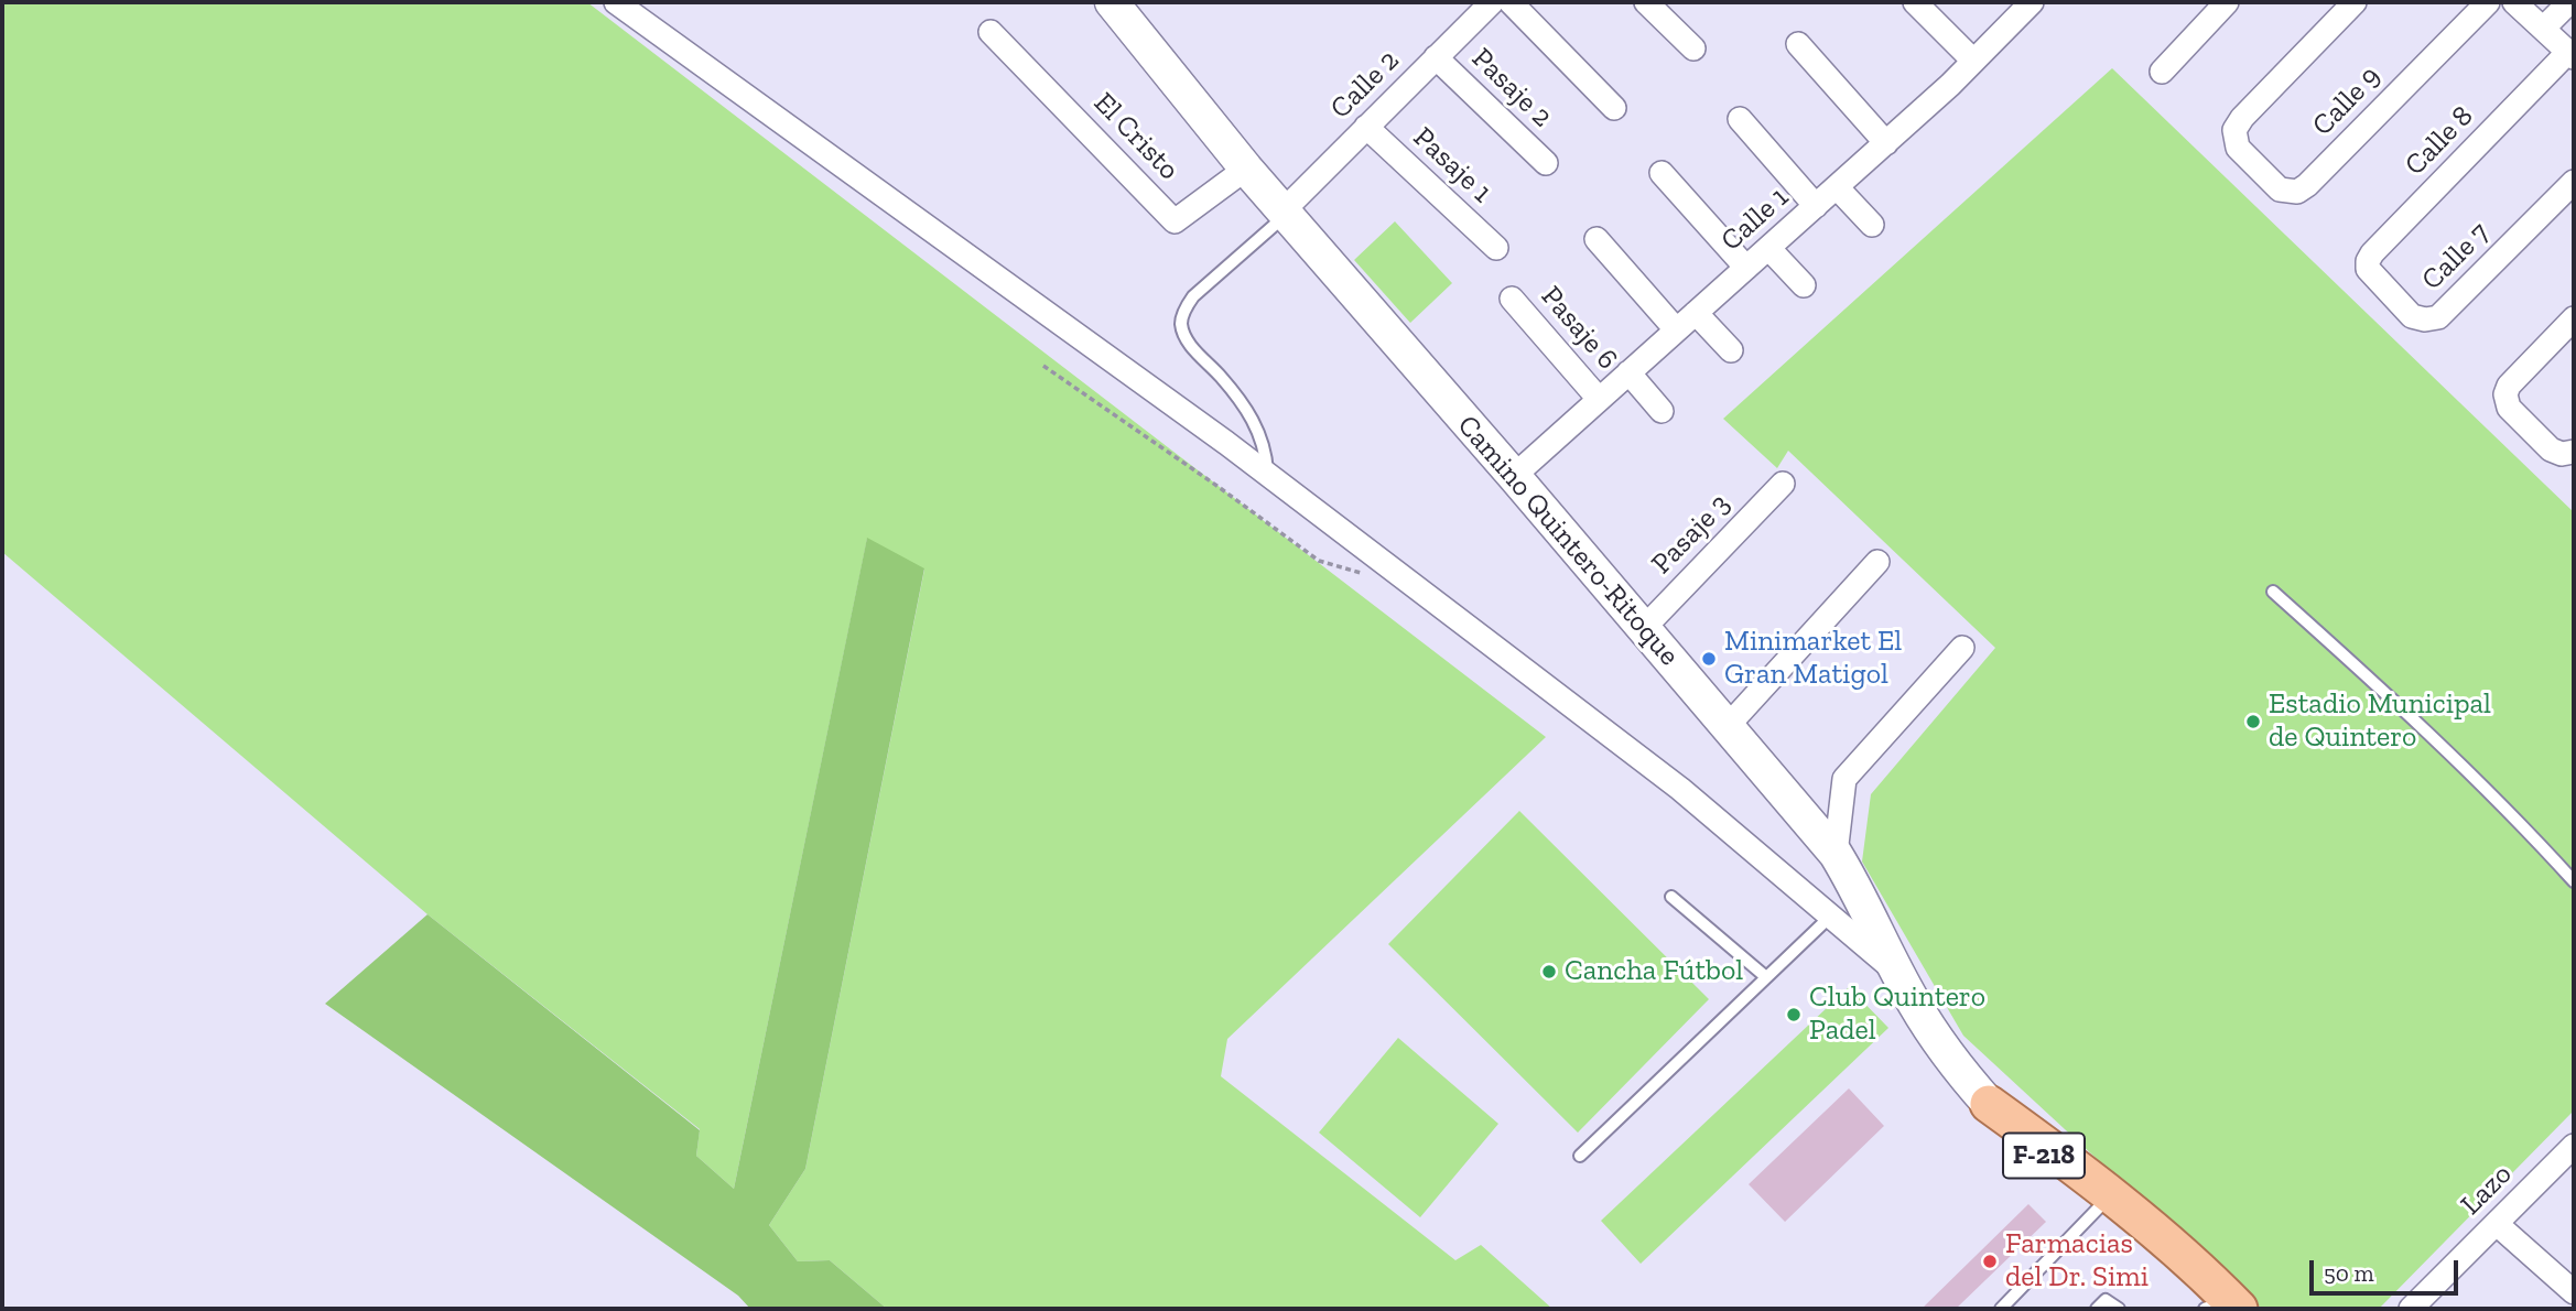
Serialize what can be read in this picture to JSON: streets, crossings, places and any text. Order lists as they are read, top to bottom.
{
  "streets": {
    "main road": ["Camino Quintero-Ritoque", "F-218"],
    "street": [
      "Calle 2",
      "Pasaje 2",
      "Calle 9",
      "El Cristo",
      "Calle 8",
      "Pasaje 1",
      "Calle 1",
      "Calle 7",
      "Pasaje 6",
      "Pasaje 3",
      "Lazo"
    ]
  },
  "crossings": [
    ["Calle 2", "Pasaje 2"],
    ["Calle 2", "Pasaje 1"],
    ["Calle 2", "Camino Quintero-Ritoque"],
    ["El Cristo", "Camino Quintero-Ritoque"],
    ["Calle 8", "Calle 7"],
    ["Calle 1", "Pasaje 6"],
    ["Calle 1", "Camino Quintero-Ritoque"],
    ["Pasaje 3", "Camino Quintero-Ritoque"]
  ],
  "places": [
    "Minimarket El Gran Matigol",
    "Estadio Municipal de Quintero",
    "Cancha Fútbol",
    "Club Quintero Padel",
    "Farmacias del Dr. Simi"
  ],
  "scale_bar": "50 m"
}
